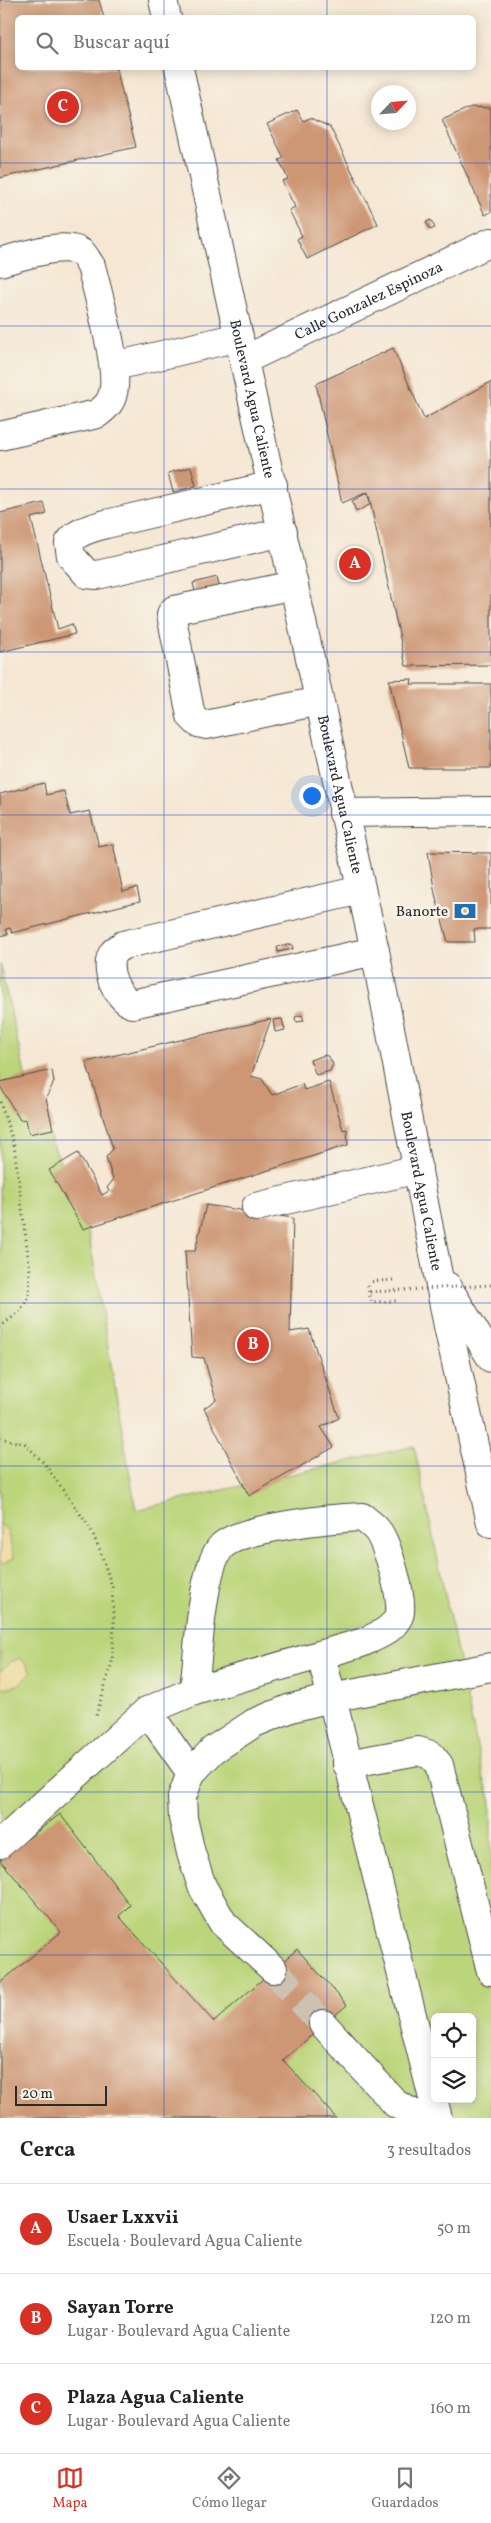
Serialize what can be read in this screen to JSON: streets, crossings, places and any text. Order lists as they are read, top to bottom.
{
  "streets": {
    "main road": ["Calle Gonzalez Espinoza", "Boulevard Agua Caliente"]
  },
  "crossings": [
    ["Calle Gonzalez Espinoza", "Boulevard Agua Caliente"]
  ],
  "places": {
    "bank": ["Banorte"]
  },
  "scale_bar": "20 m",
  "north": "top right",
  "page": {
    "search": "Buscar aquí",
    "pins": ["C", "A", "B"],
    "scale": "20 m",
    "heading": ["Cerca", "3 resultados"],
    "list": [
      {
        "mark": "A",
        "name": "Usaer Lxxvii",
        "note": "Escuela · Boulevard Agua Caliente",
        "value": "50 m"
      },
      {
        "mark": "B",
        "name": "Sayan Torre",
        "note": "Lugar · Boulevard Agua Caliente",
        "value": "120 m"
      },
      {
        "mark": "C",
        "name": "Plaza Agua Caliente",
        "note": "Lugar · Boulevard Agua Caliente",
        "value": "160 m"
      }
    ],
    "nav": ["Mapa", "Cómo llegar", "Guardados"]
  }
}
